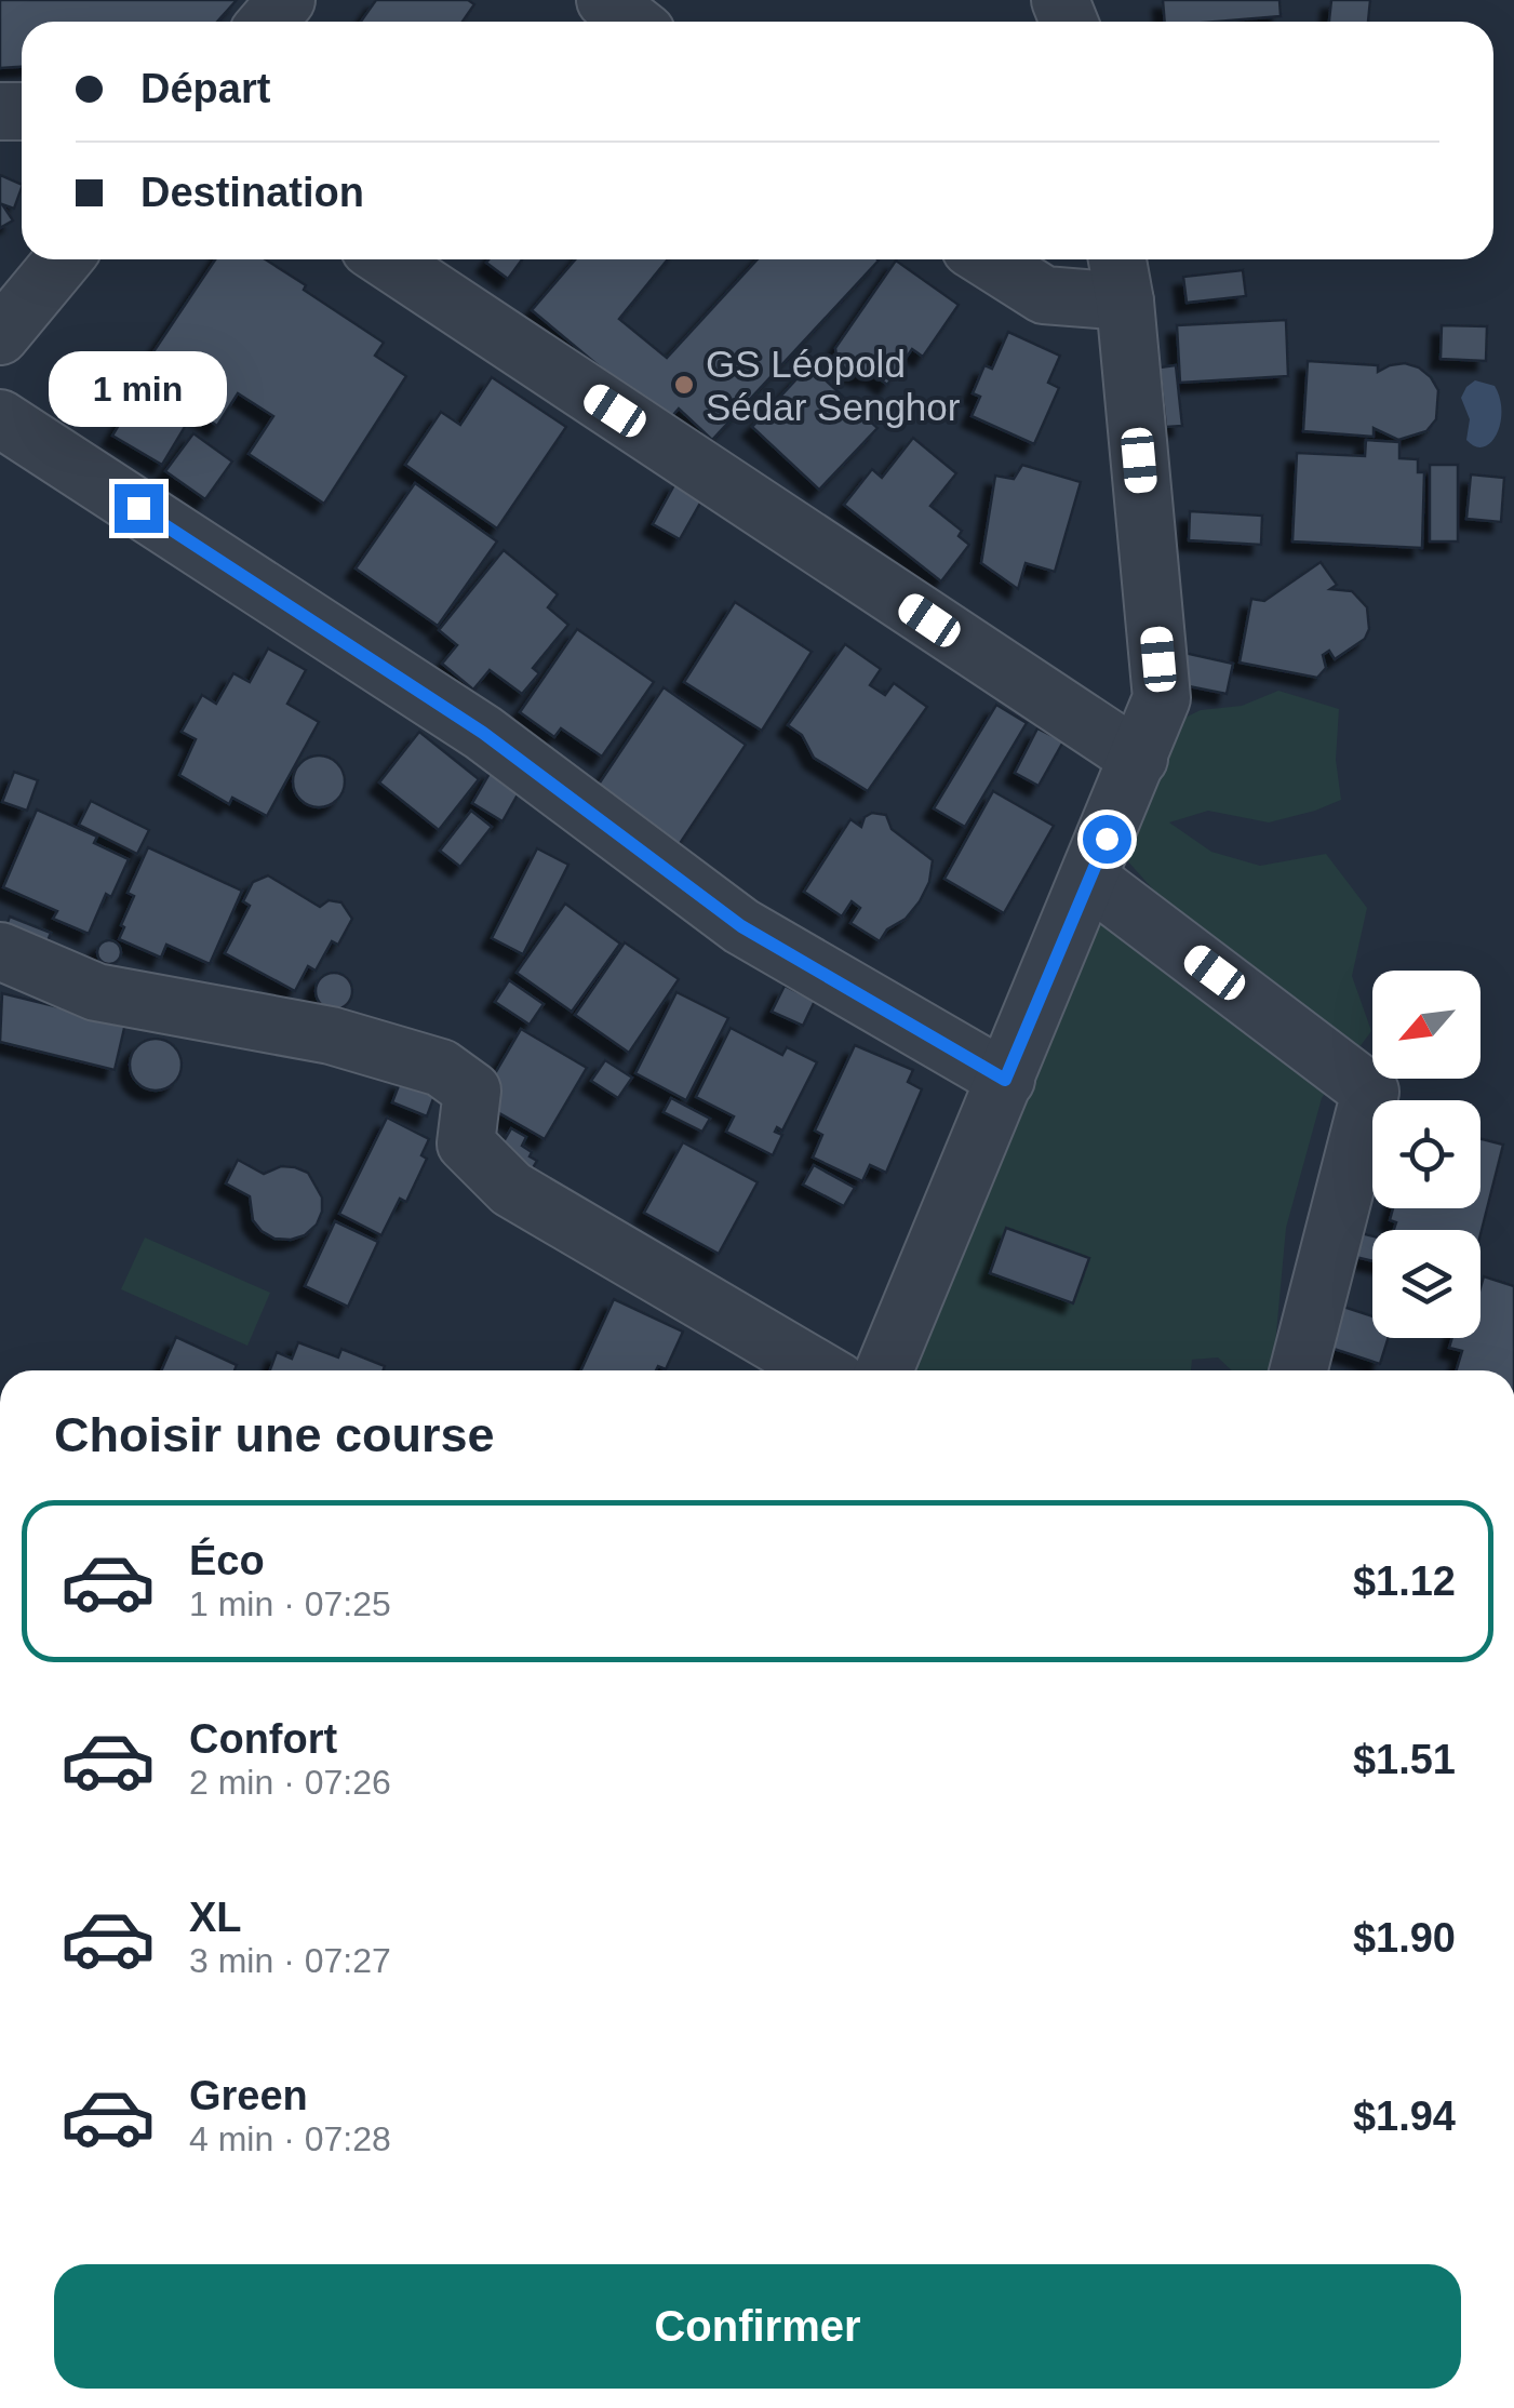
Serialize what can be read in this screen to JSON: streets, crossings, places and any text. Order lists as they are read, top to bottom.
{
  "places": ["GS Léopold Sédar Senghor"],
  "north": "bottom left",
  "page": {
    "banner": ["Départ", "Destination"],
    "bubble": "1 min",
    "heading": "Choisir une course",
    "list": [
      {
        "name": "Éco",
        "note": "1 min · 07:25",
        "value": "$1.12"
      },
      {
        "name": "Confort",
        "note": "2 min · 07:26",
        "value": "$1.51"
      },
      {
        "name": "XL",
        "note": "3 min · 07:27",
        "value": "$1.90"
      },
      {
        "name": "Green",
        "note": "4 min · 07:28",
        "value": "$1.94"
      }
    ],
    "buttons": "Confirmer"
  }
}
